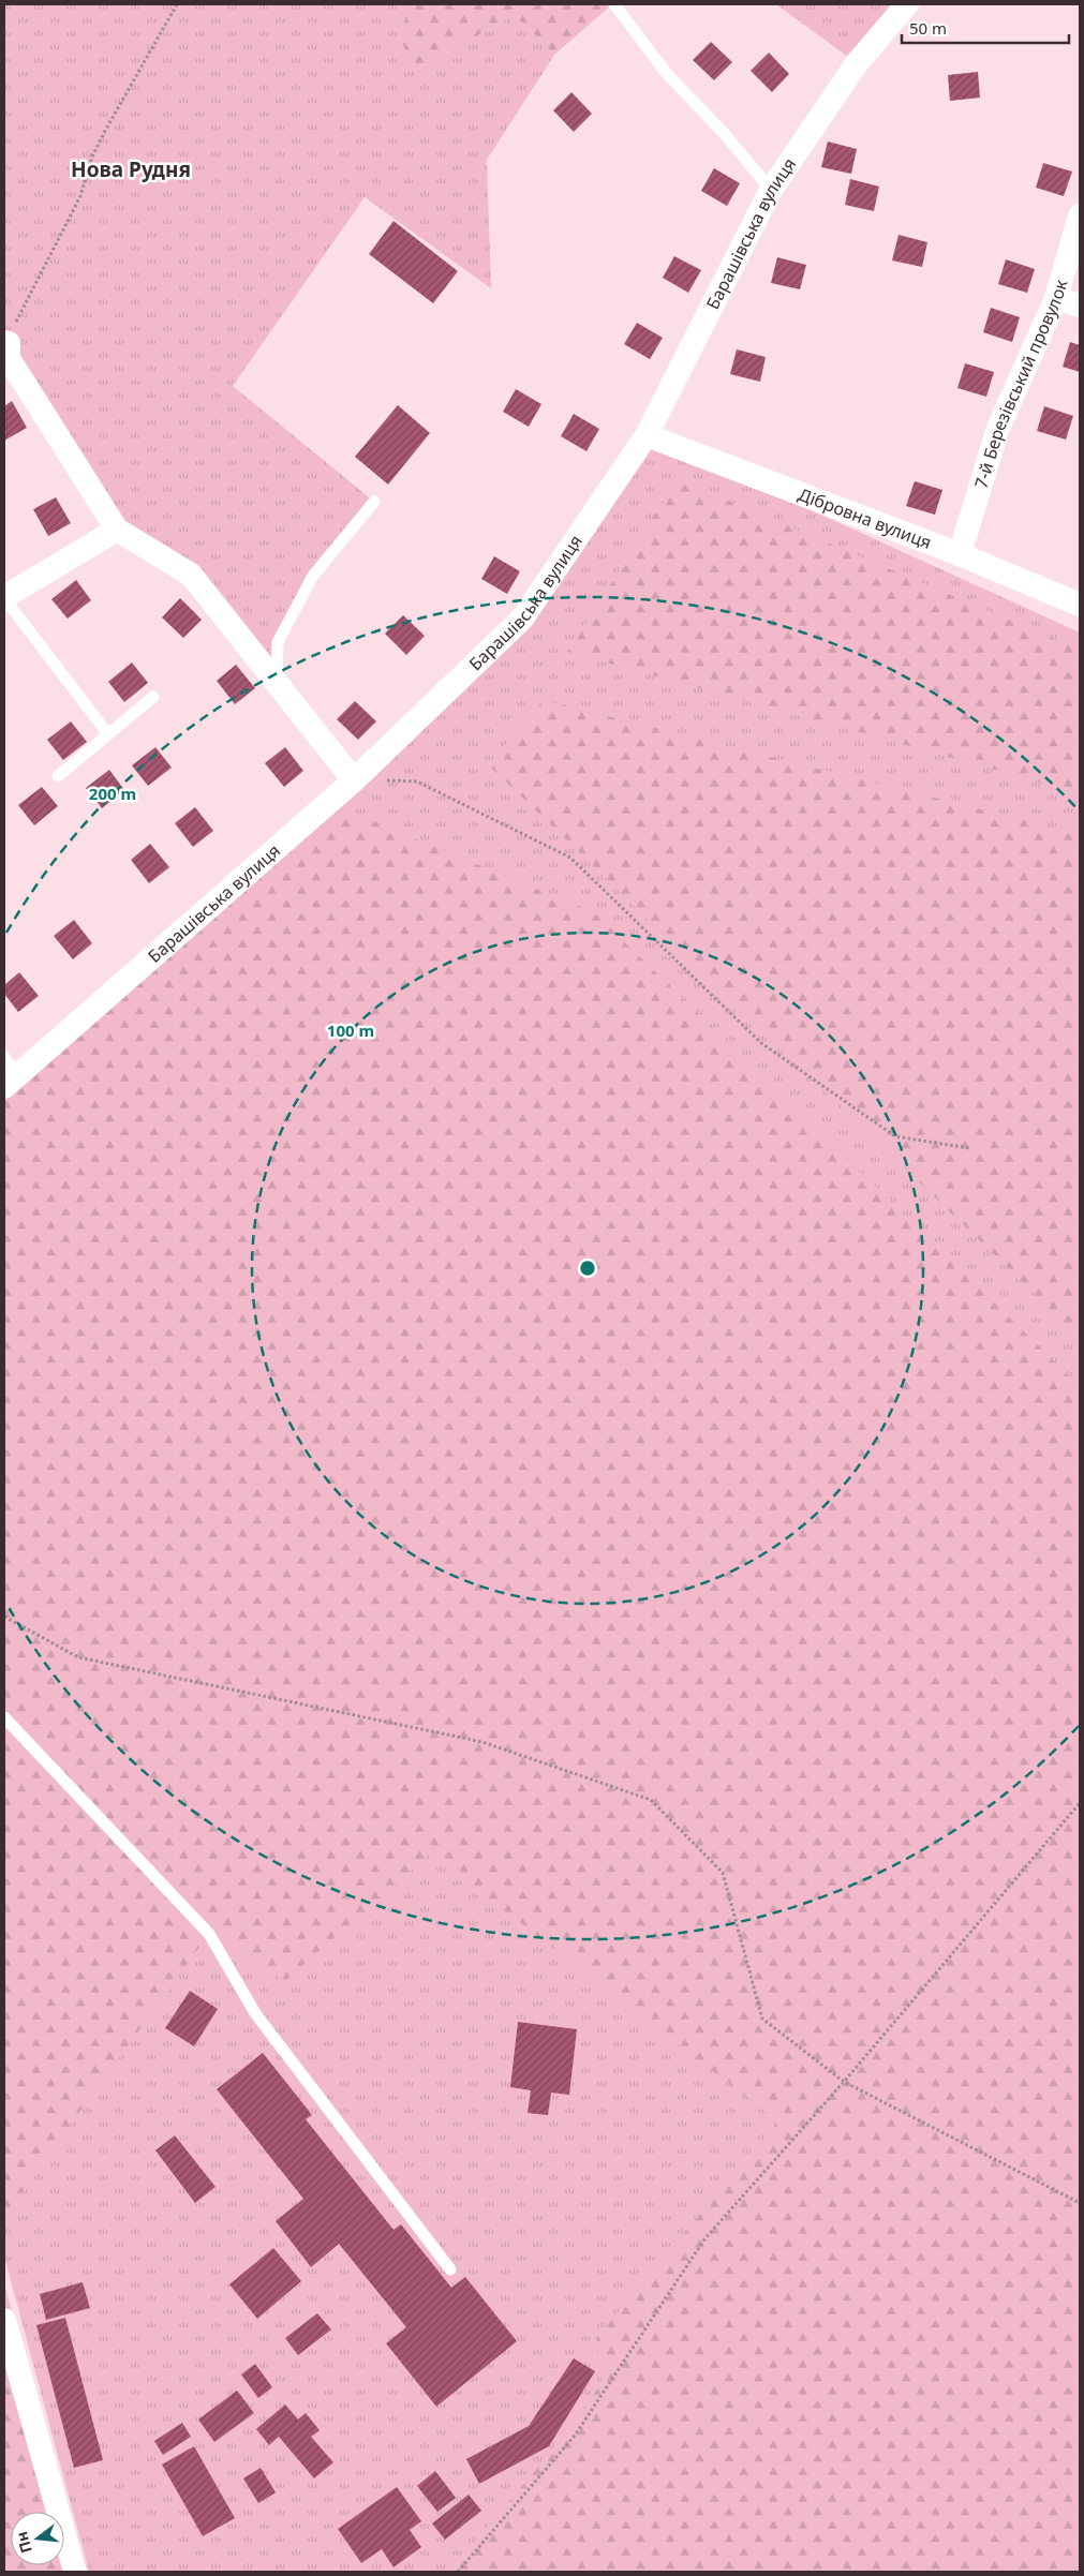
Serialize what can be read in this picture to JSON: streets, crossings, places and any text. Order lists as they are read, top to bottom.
{
  "streets": {
    "street": ["Барашівська вулиця", "7-й Березівський провулок", "Дібровна вулиця"]
  },
  "crossings": [
    ["Барашівська вулиця", "Дібровна вулиця"],
    ["7-й Березівський провулок", "Дібровна вулиця"]
  ],
  "districts": ["Нова Рудня"],
  "scale_bar": "50 m",
  "north": "left",
  "rings": ["200 m", "100 m"]
}
